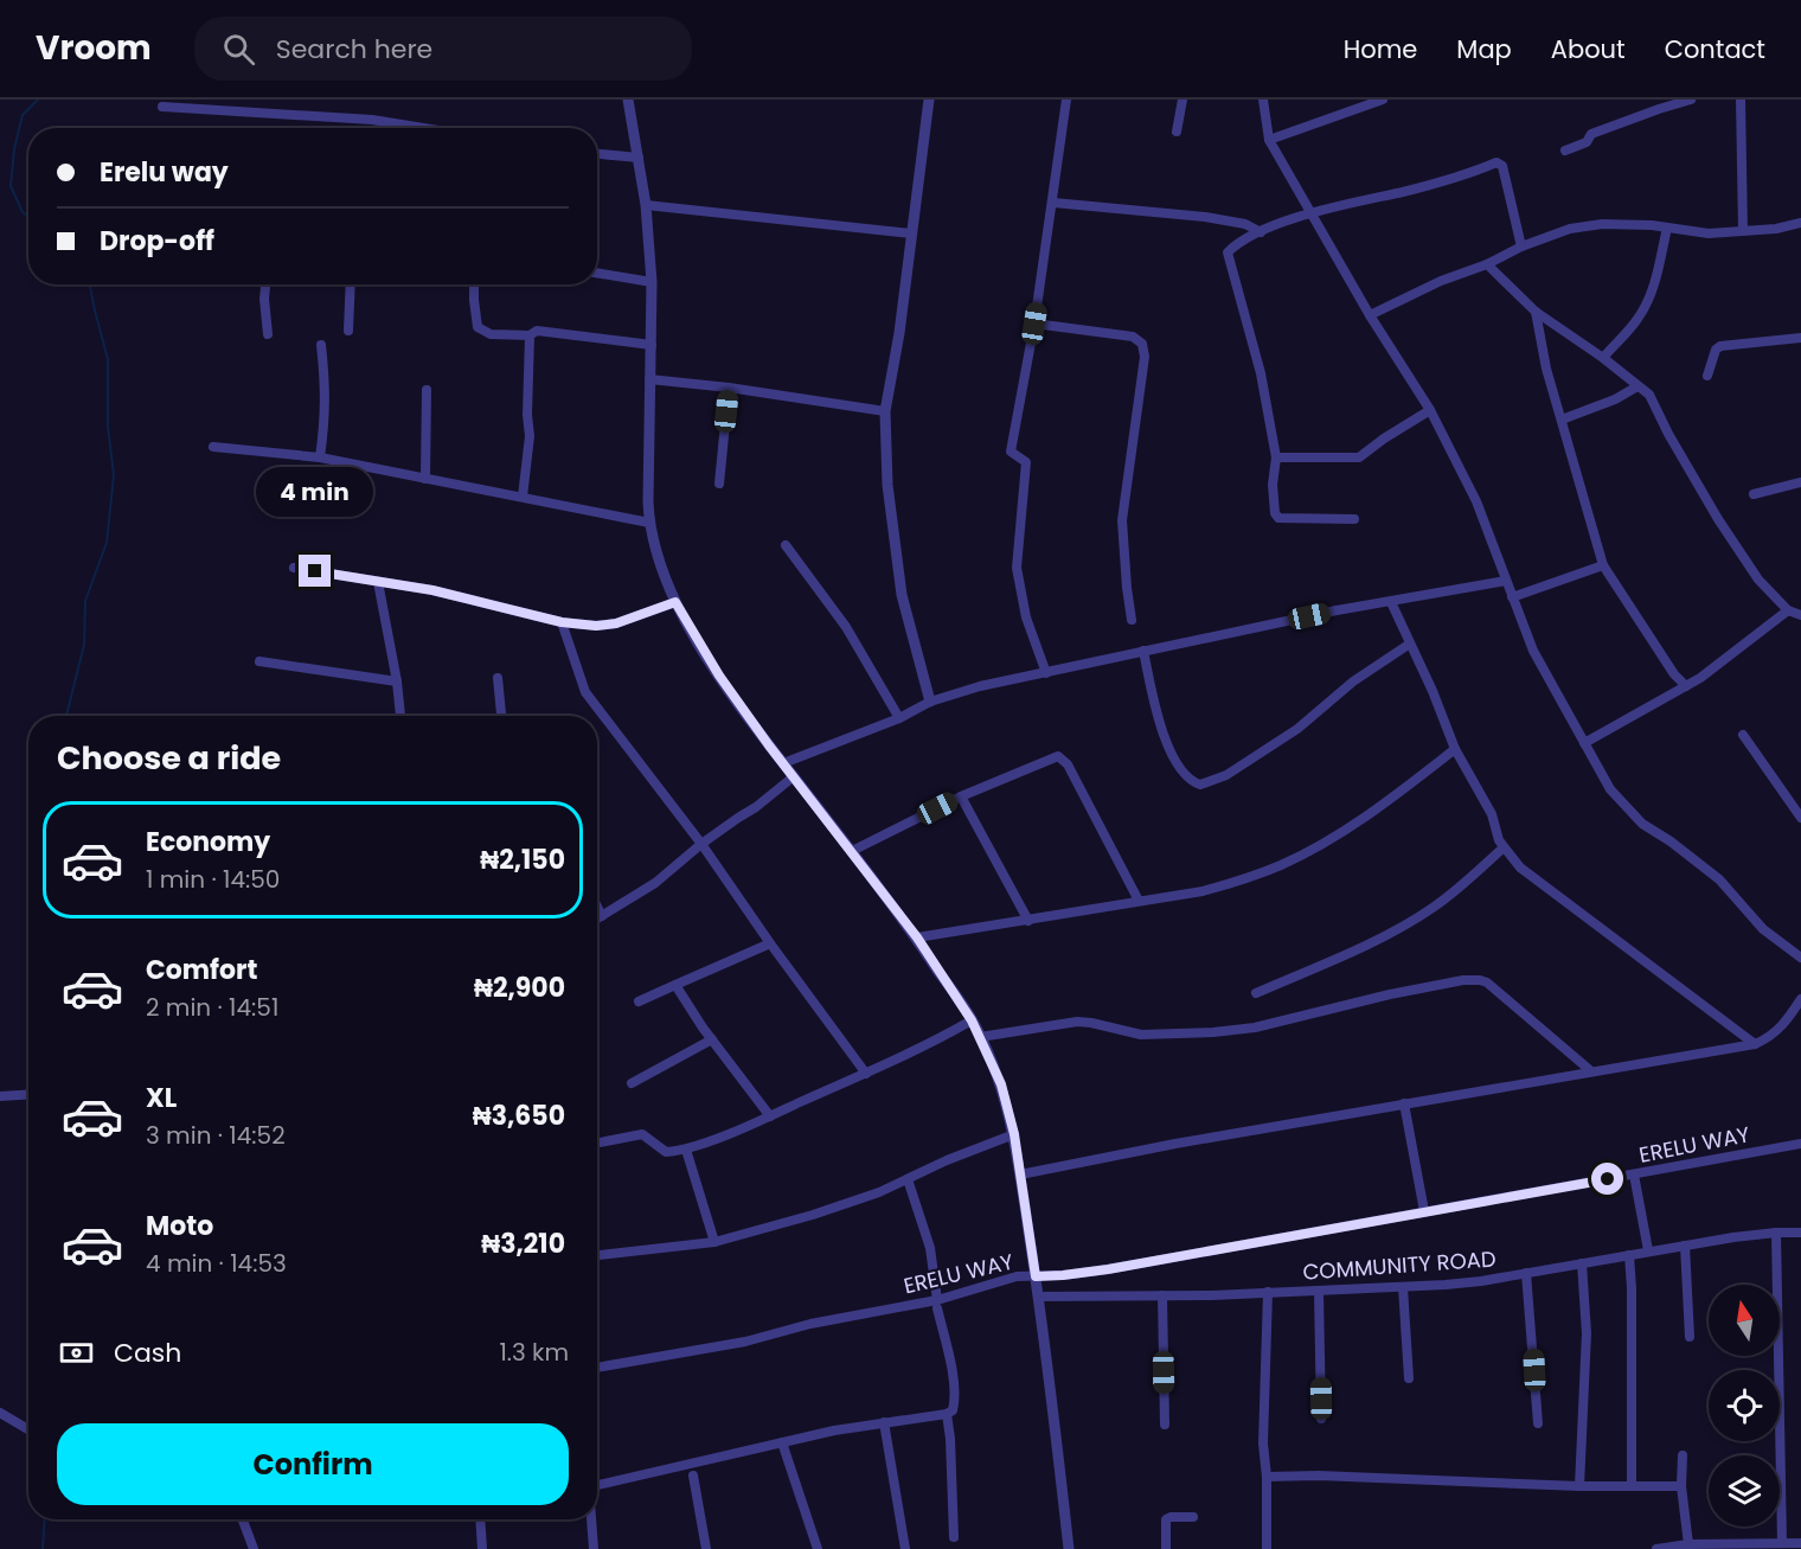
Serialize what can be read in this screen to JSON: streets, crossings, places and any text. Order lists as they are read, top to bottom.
{
  "streets": {
    "street": ["ERELU WAY", "COMMUNITY ROAD"]
  },
  "north": "top",
  "page": {
    "header": "Vroom",
    "search": "Search here",
    "nav": [
      "Home",
      "Map",
      "About",
      "Contact"
    ],
    "banner": ["Erelu way", "Drop-off"],
    "bubble": "4 min",
    "heading": "Choose a ride",
    "list": [
      {
        "name": "Economy",
        "note": "1 min · 14:50",
        "value": "₦2,150"
      },
      {
        "name": "Comfort",
        "note": "2 min · 14:51",
        "value": "₦2,900"
      },
      {
        "name": "XL",
        "note": "3 min · 14:52",
        "value": "₦3,650"
      },
      {
        "name": "Moto",
        "note": "4 min · 14:53",
        "value": "₦3,210"
      }
    ],
    "pay": ["Cash", "1.3 km"],
    "buttons": "Confirm"
  }
}
